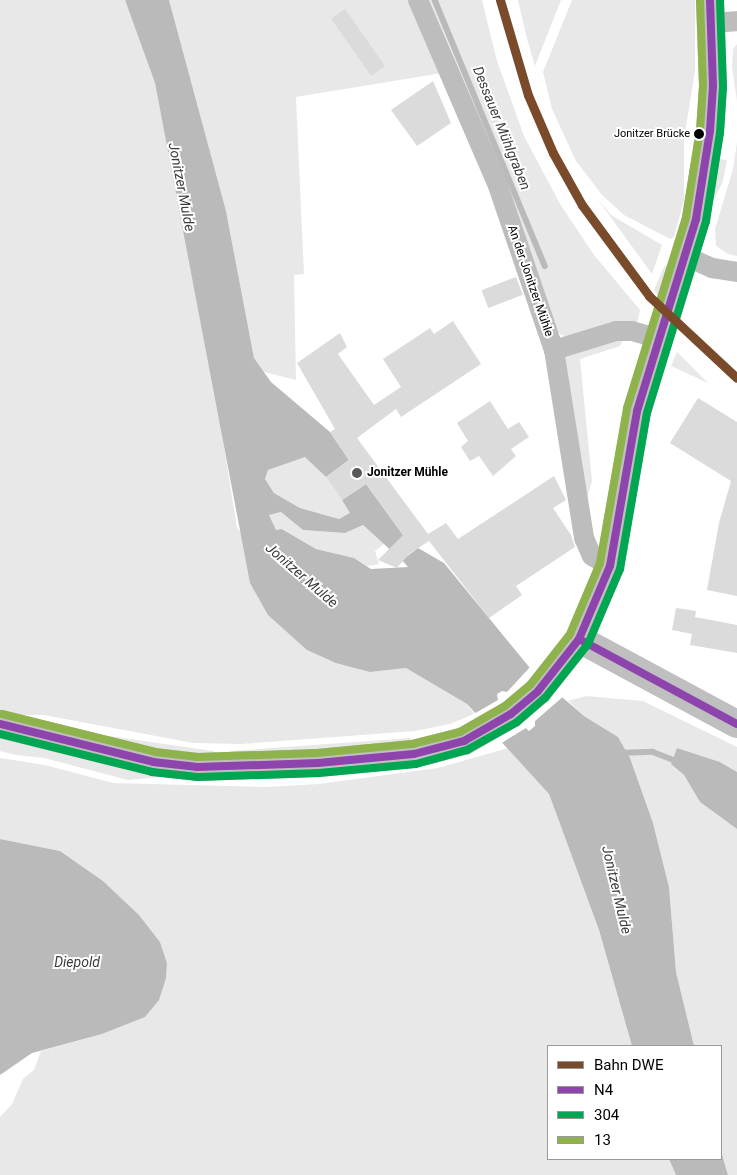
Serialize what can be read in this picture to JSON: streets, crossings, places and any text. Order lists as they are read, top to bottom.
{
  "streets": {
    "street": ["An der Jonitzer Mühle"]
  },
  "water": ["Dessauer Mühlgraben", "Jonitzer Mulde", "Diepold"],
  "places": ["Jonitzer Brücke", "Jonitzer Mühle"],
  "lines": [
    "rail line DWE",
    "transit line N4",
    "transit line 304",
    "transit line 13"
  ],
  "legend": [
    "Bahn DWE",
    "N4",
    "304",
    "13"
  ]
}
